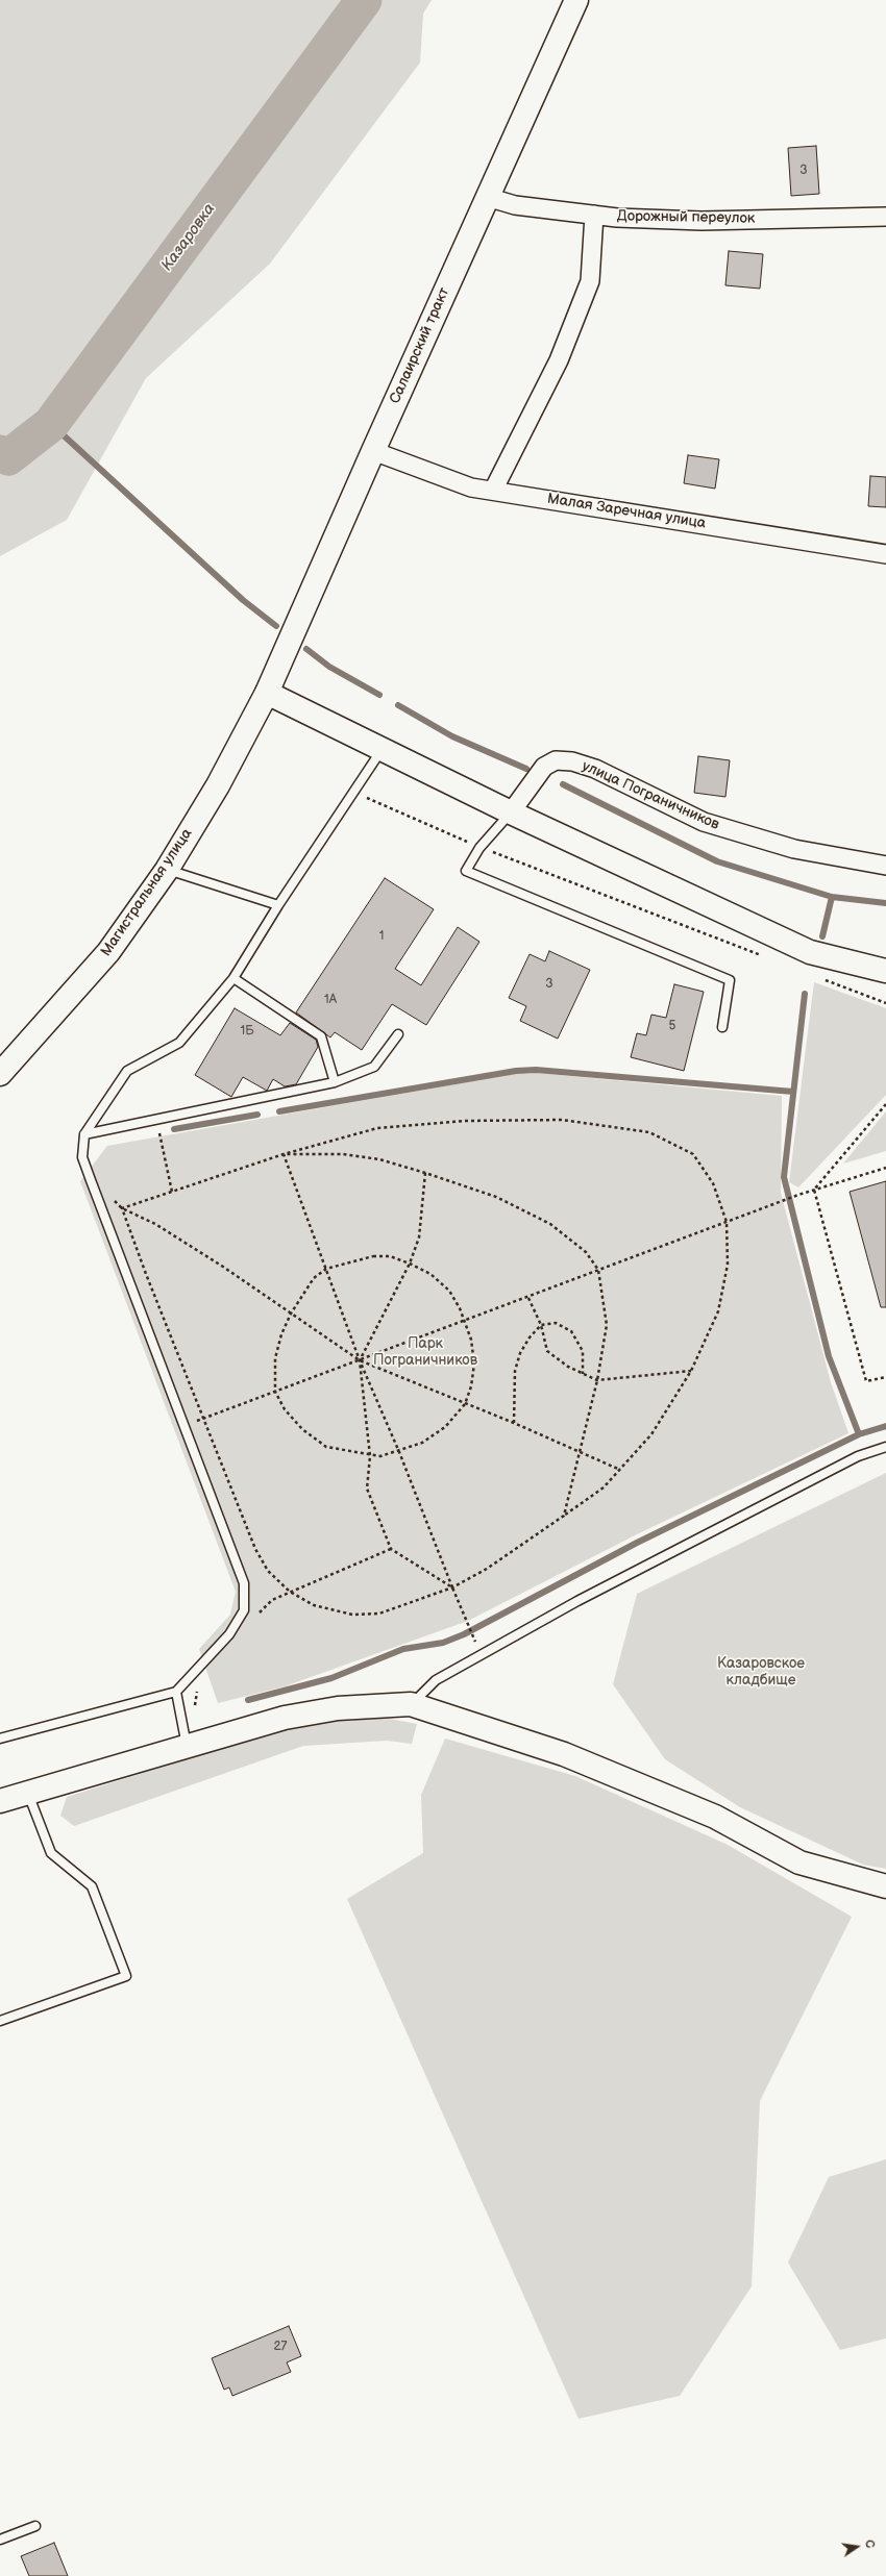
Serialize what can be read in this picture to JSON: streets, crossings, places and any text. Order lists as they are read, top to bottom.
{
  "streets": {
    "street": [
      "Дорожный переулок",
      "Салаирский тракт",
      "Малая Заречная улица",
      "улица Пограничников",
      "Магистральная улица"
    ]
  },
  "crossings": [
    ["Дорожный переулок", "Салаирский тракт"],
    ["Салаирский тракт", "Малая Заречная улица"],
    ["Салаирский тракт", "Магистральная улица"]
  ],
  "water": ["Казаровка"],
  "parks": ["Парк Пограничников", "Казаровское кладбище"],
  "house_numbers": [
    "3",
    "1",
    "3",
    "1А",
    "5",
    "1Б",
    "27"
  ],
  "north": "right"
}
